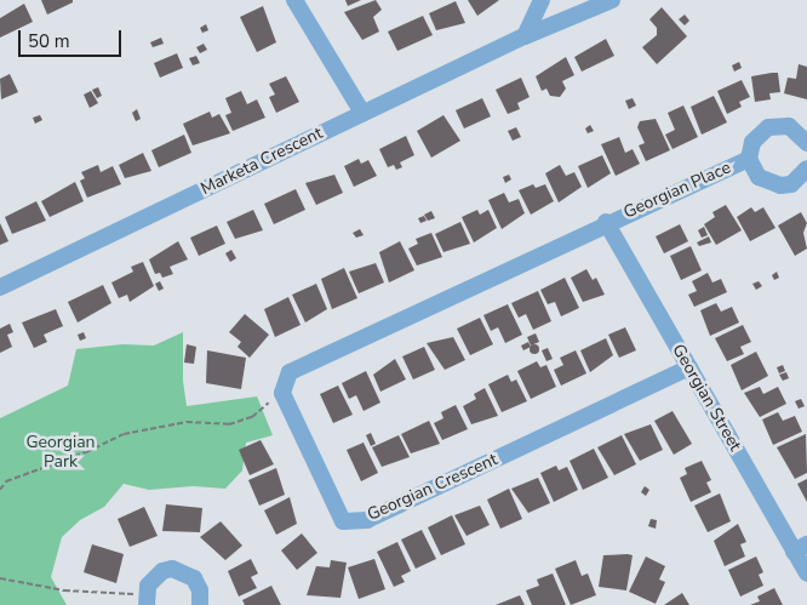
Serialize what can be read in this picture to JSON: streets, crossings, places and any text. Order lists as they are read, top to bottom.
{
  "streets": {
    "street": [
      "Marketa Crescent",
      "Georgian Place",
      "Georgian Street",
      "Georgian Crescent"
    ]
  },
  "crossings": [
    ["Georgian Place", "Georgian Street"],
    ["Georgian Place", "Georgian Crescent"],
    ["Georgian Street", "Georgian Crescent"]
  ],
  "parks": ["Georgian Park"],
  "scale_bar": "50 m"
}
